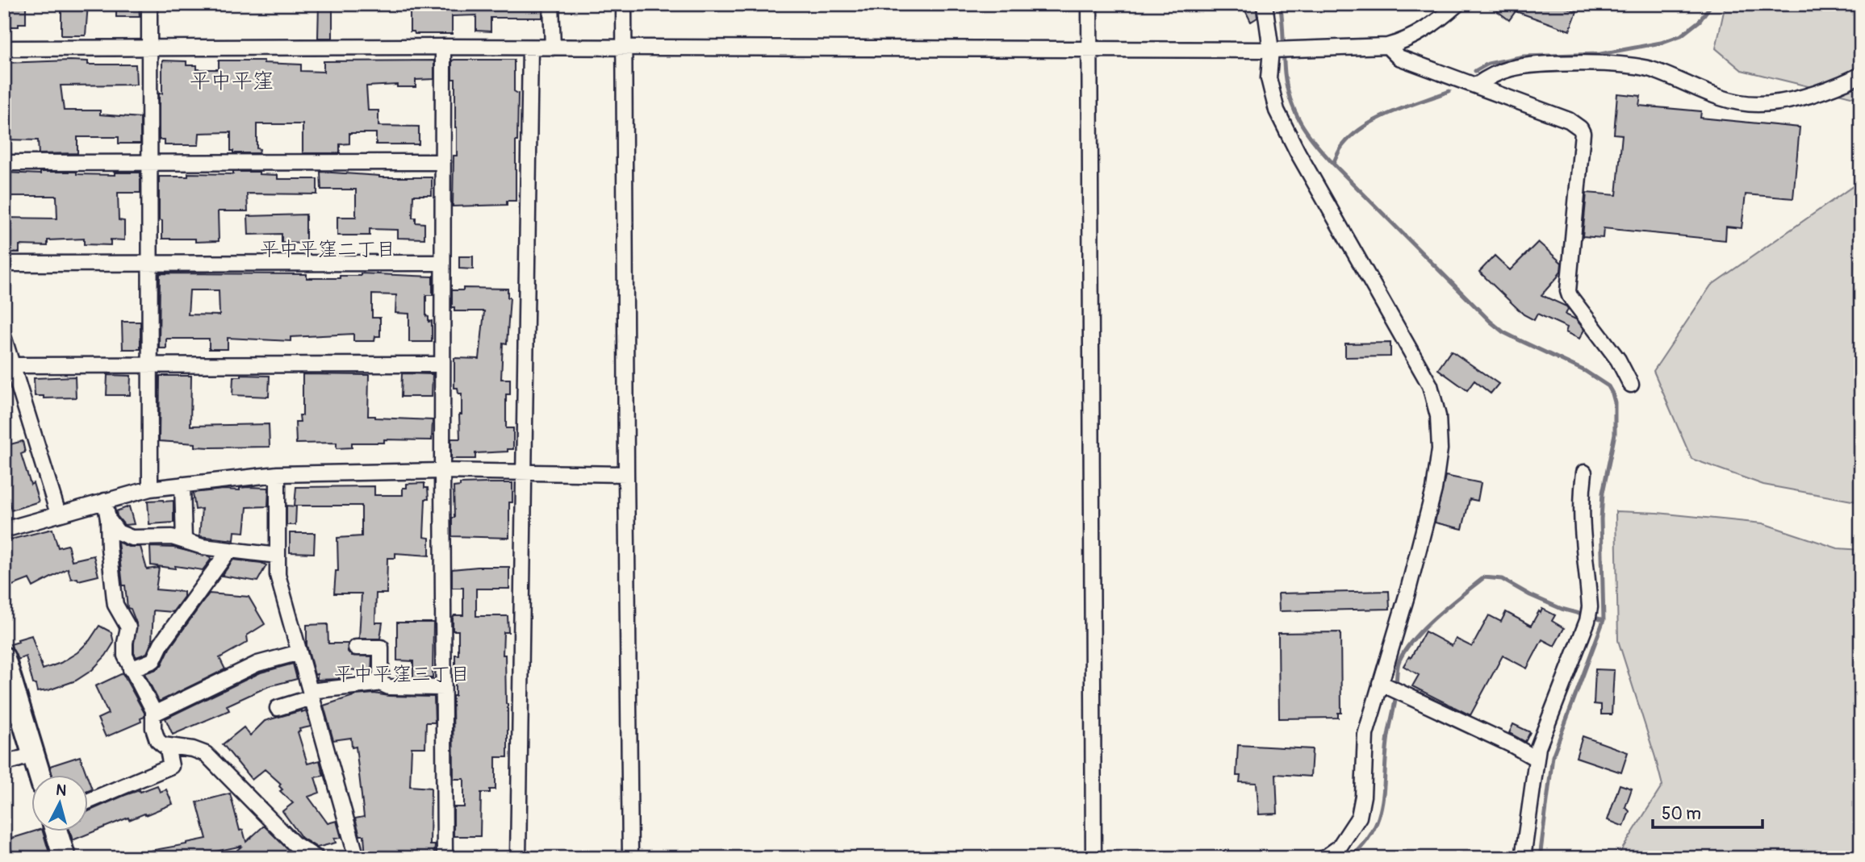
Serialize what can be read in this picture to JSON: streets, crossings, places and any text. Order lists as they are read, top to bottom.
{
  "districts": ["平中平窪", "平中平窪二丁目", "平中平窪三丁目"],
  "scale_bar": "50 m",
  "north": "top"
}
